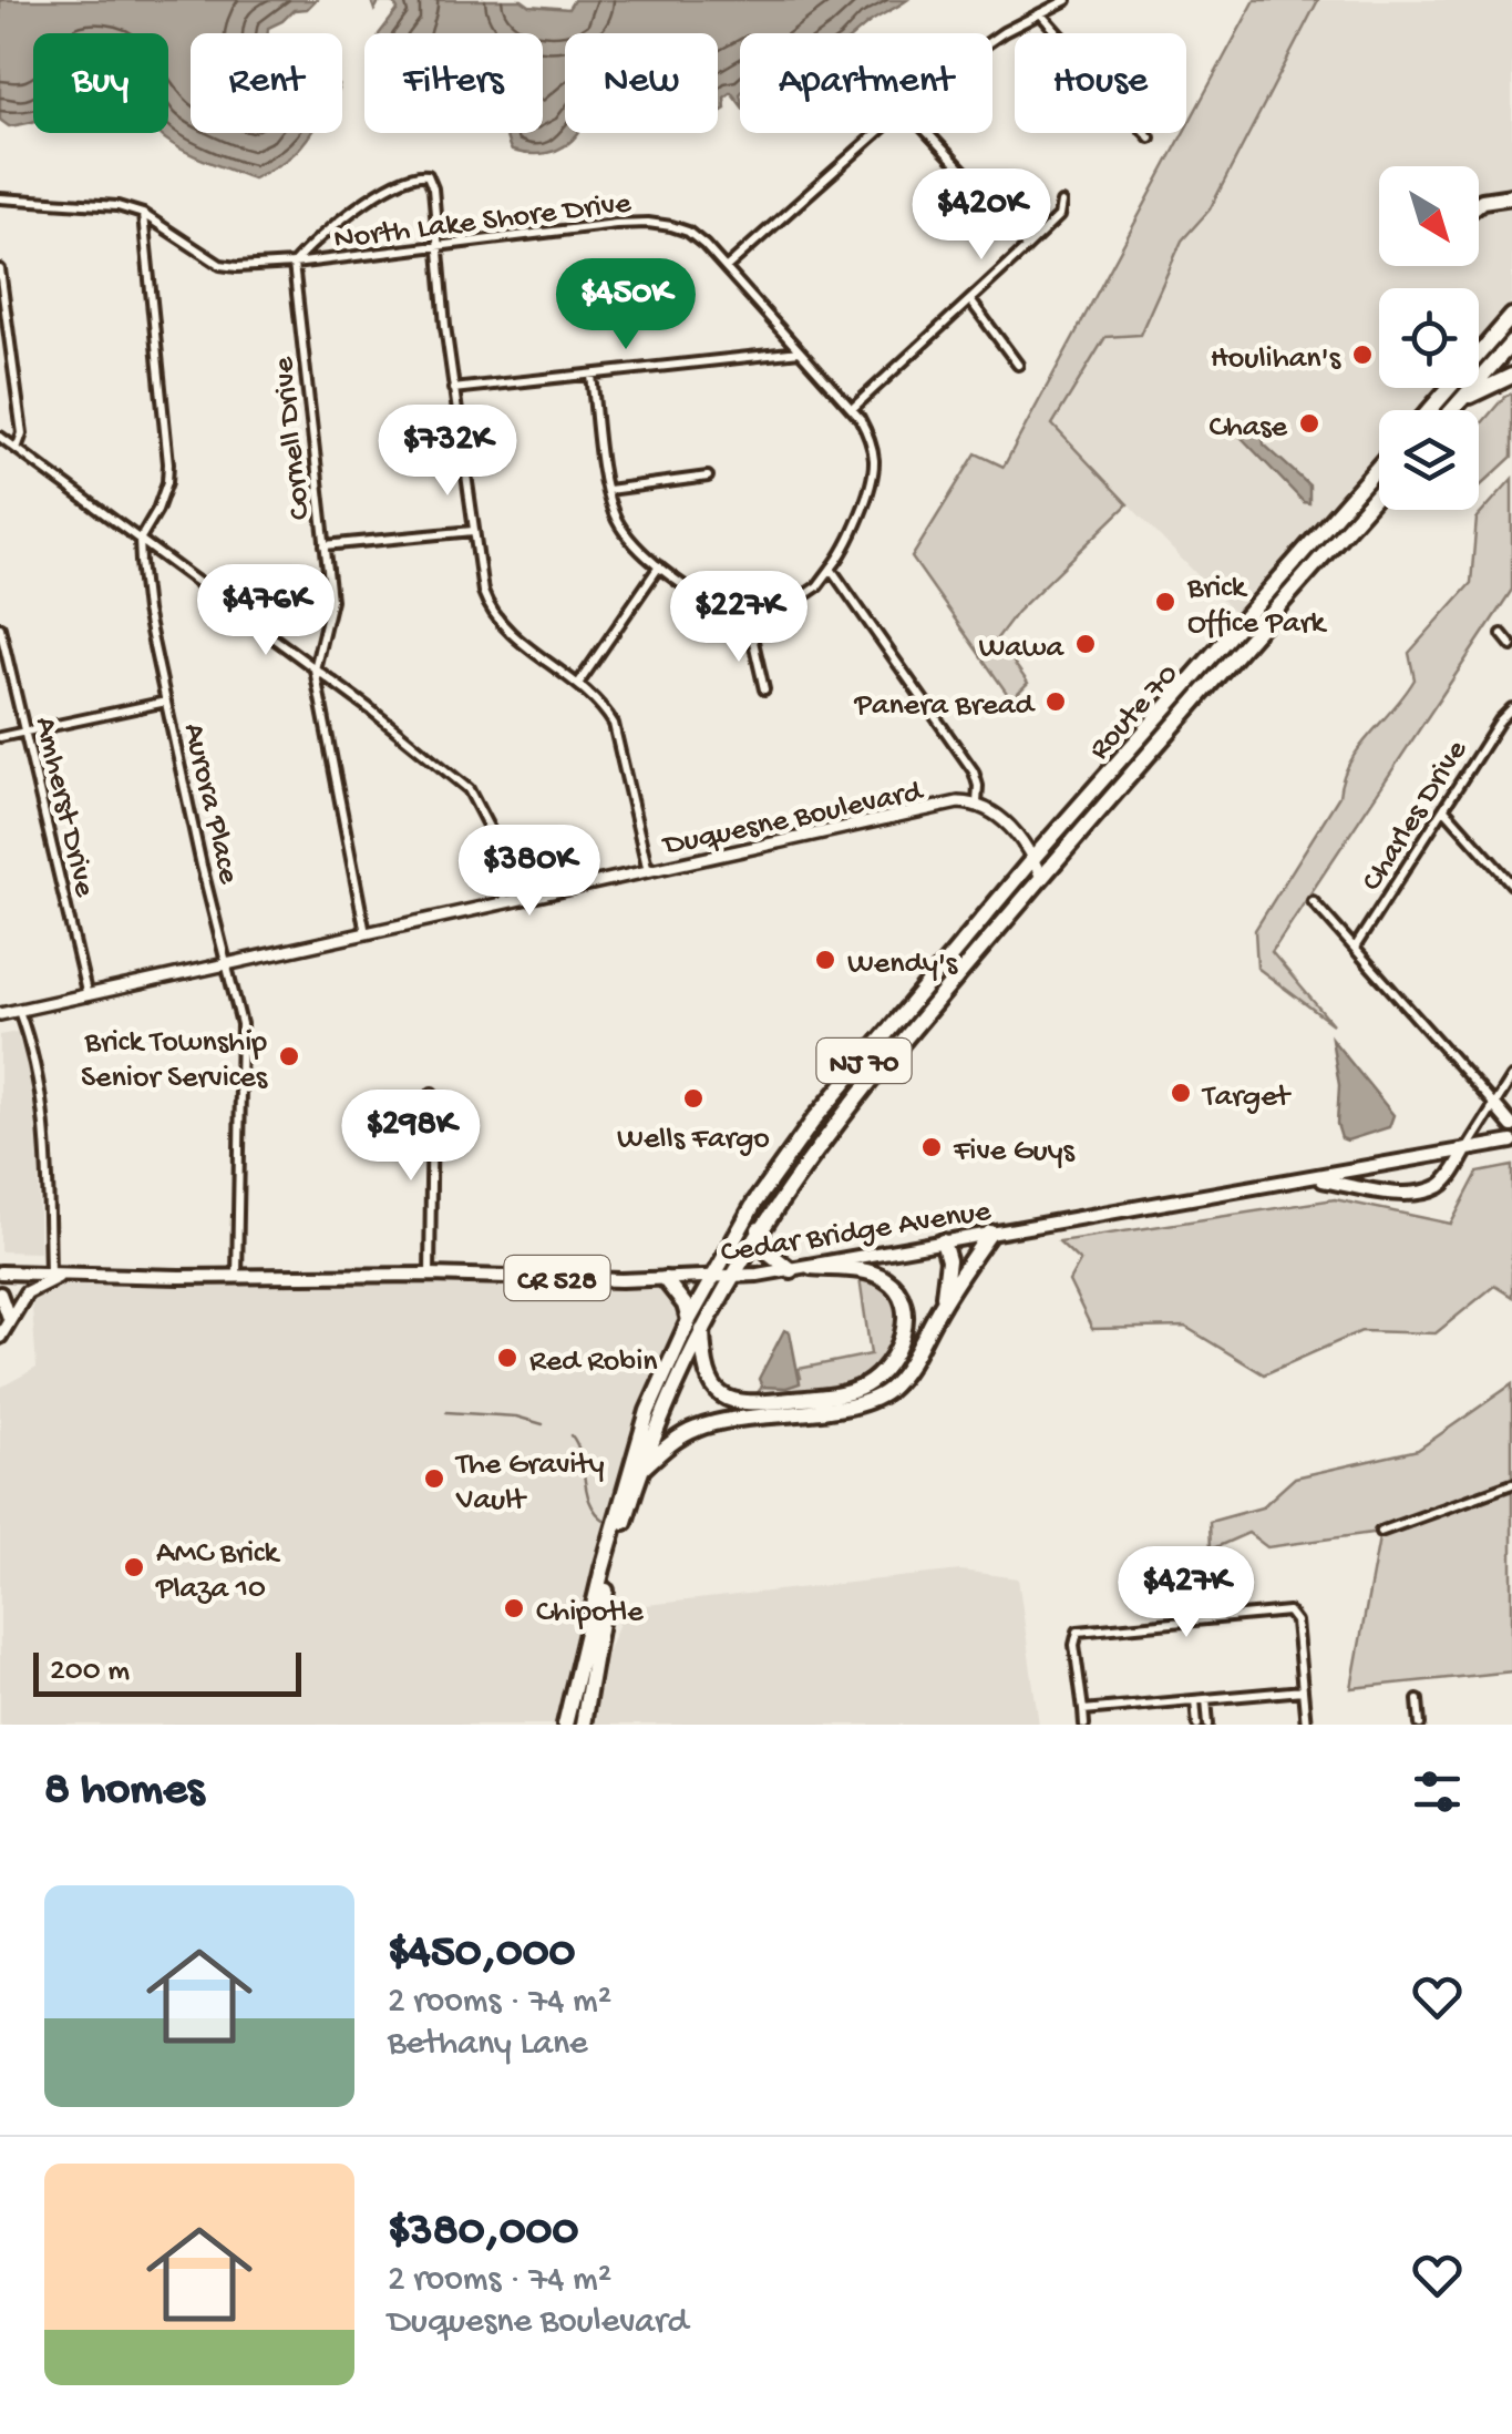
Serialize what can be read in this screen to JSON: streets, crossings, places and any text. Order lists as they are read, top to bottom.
{
  "streets": {
    "highway": ["Route 70", "NJ 70"],
    "main road": ["Cedar Bridge Avenue", "CR 528"],
    "street": [
      "North Lake Shore Drive",
      "Cornell Drive",
      "Aurora Place",
      "Amherst Drive",
      "Charles Drive",
      "Duquesne Boulevard"
    ]
  },
  "crossings": [
    ["North Lake Shore Drive", "Cornell Drive"],
    ["Cornell Drive", "Duquesne Boulevard"],
    ["Route 70", "NJ 70"],
    ["Aurora Place", "Duquesne Boulevard"],
    ["Aurora Place", "Cedar Bridge Avenue"],
    ["Amherst Drive", "Duquesne Boulevard"],
    ["NJ 70", "Cedar Bridge Avenue"]
  ],
  "places": [
    "Houlihan's",
    "Chase",
    "Brick Office Park",
    "Wawa",
    "Panera Bread",
    "Wendy's",
    "Brick Township Senior Services",
    "Target",
    "Wells Fargo",
    "Five Guys",
    "Red Robin",
    "The Gravity Vault",
    "AMC Brick Plaza 10",
    "Chipotle"
  ],
  "scale_bar": "200 m",
  "north": "bottom right",
  "page": {
    "chip": [
      "Buy",
      "Rent",
      "Filters",
      "New",
      "Apartment",
      "House"
    ],
    "price": [
      "$420K",
      "$450K",
      "$732K",
      "$476K",
      "$227K",
      "$380K",
      "$298K",
      "$427K"
    ],
    "scale": "200 m",
    "heading": "8 homes",
    "list": [
      {
        "name": "$450,000",
        "note": "2 rooms · 74 m² · Bethany Lane"
      },
      {
        "name": "$380,000",
        "note": "2 rooms · 74 m² · Duquesne Boulevard"
      }
    ]
  }
}
